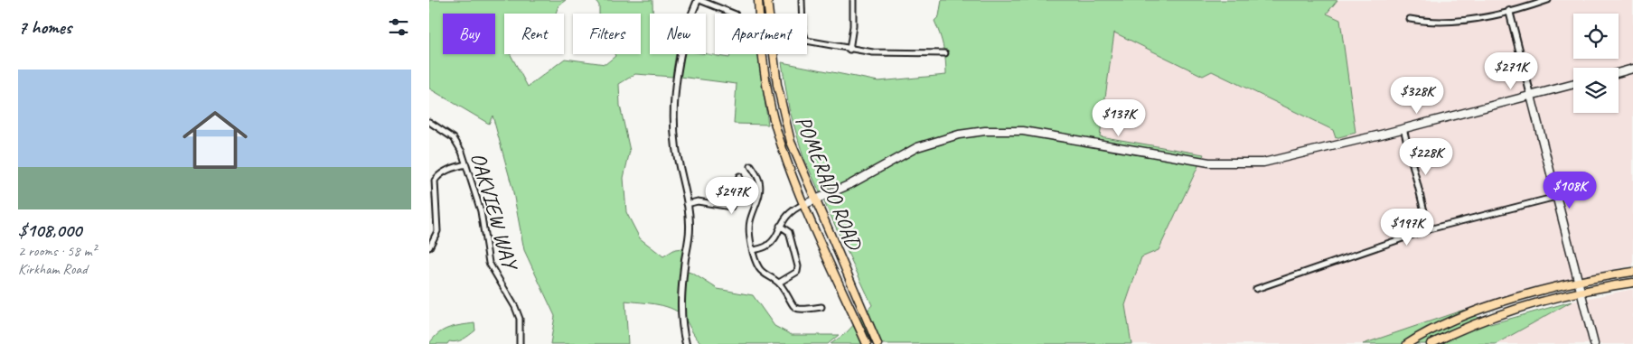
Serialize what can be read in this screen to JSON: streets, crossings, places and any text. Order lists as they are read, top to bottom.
{
  "streets": {
    "main road": ["POMERADO ROAD"],
    "street": ["OAKVIEW WAY"]
  },
  "page": {
    "heading": "7 homes",
    "chip": [
      "Buy",
      "Rent",
      "Filters",
      "New",
      "Apartment"
    ],
    "price": [
      "$271K",
      "$328K",
      "$137K",
      "$228K",
      "$108K",
      "$247K",
      "$197K"
    ],
    "list": [
      {
        "name": "$108,000",
        "note": "2 rooms · 58 m² · Kirkham Road"
      }
    ]
  }
}
